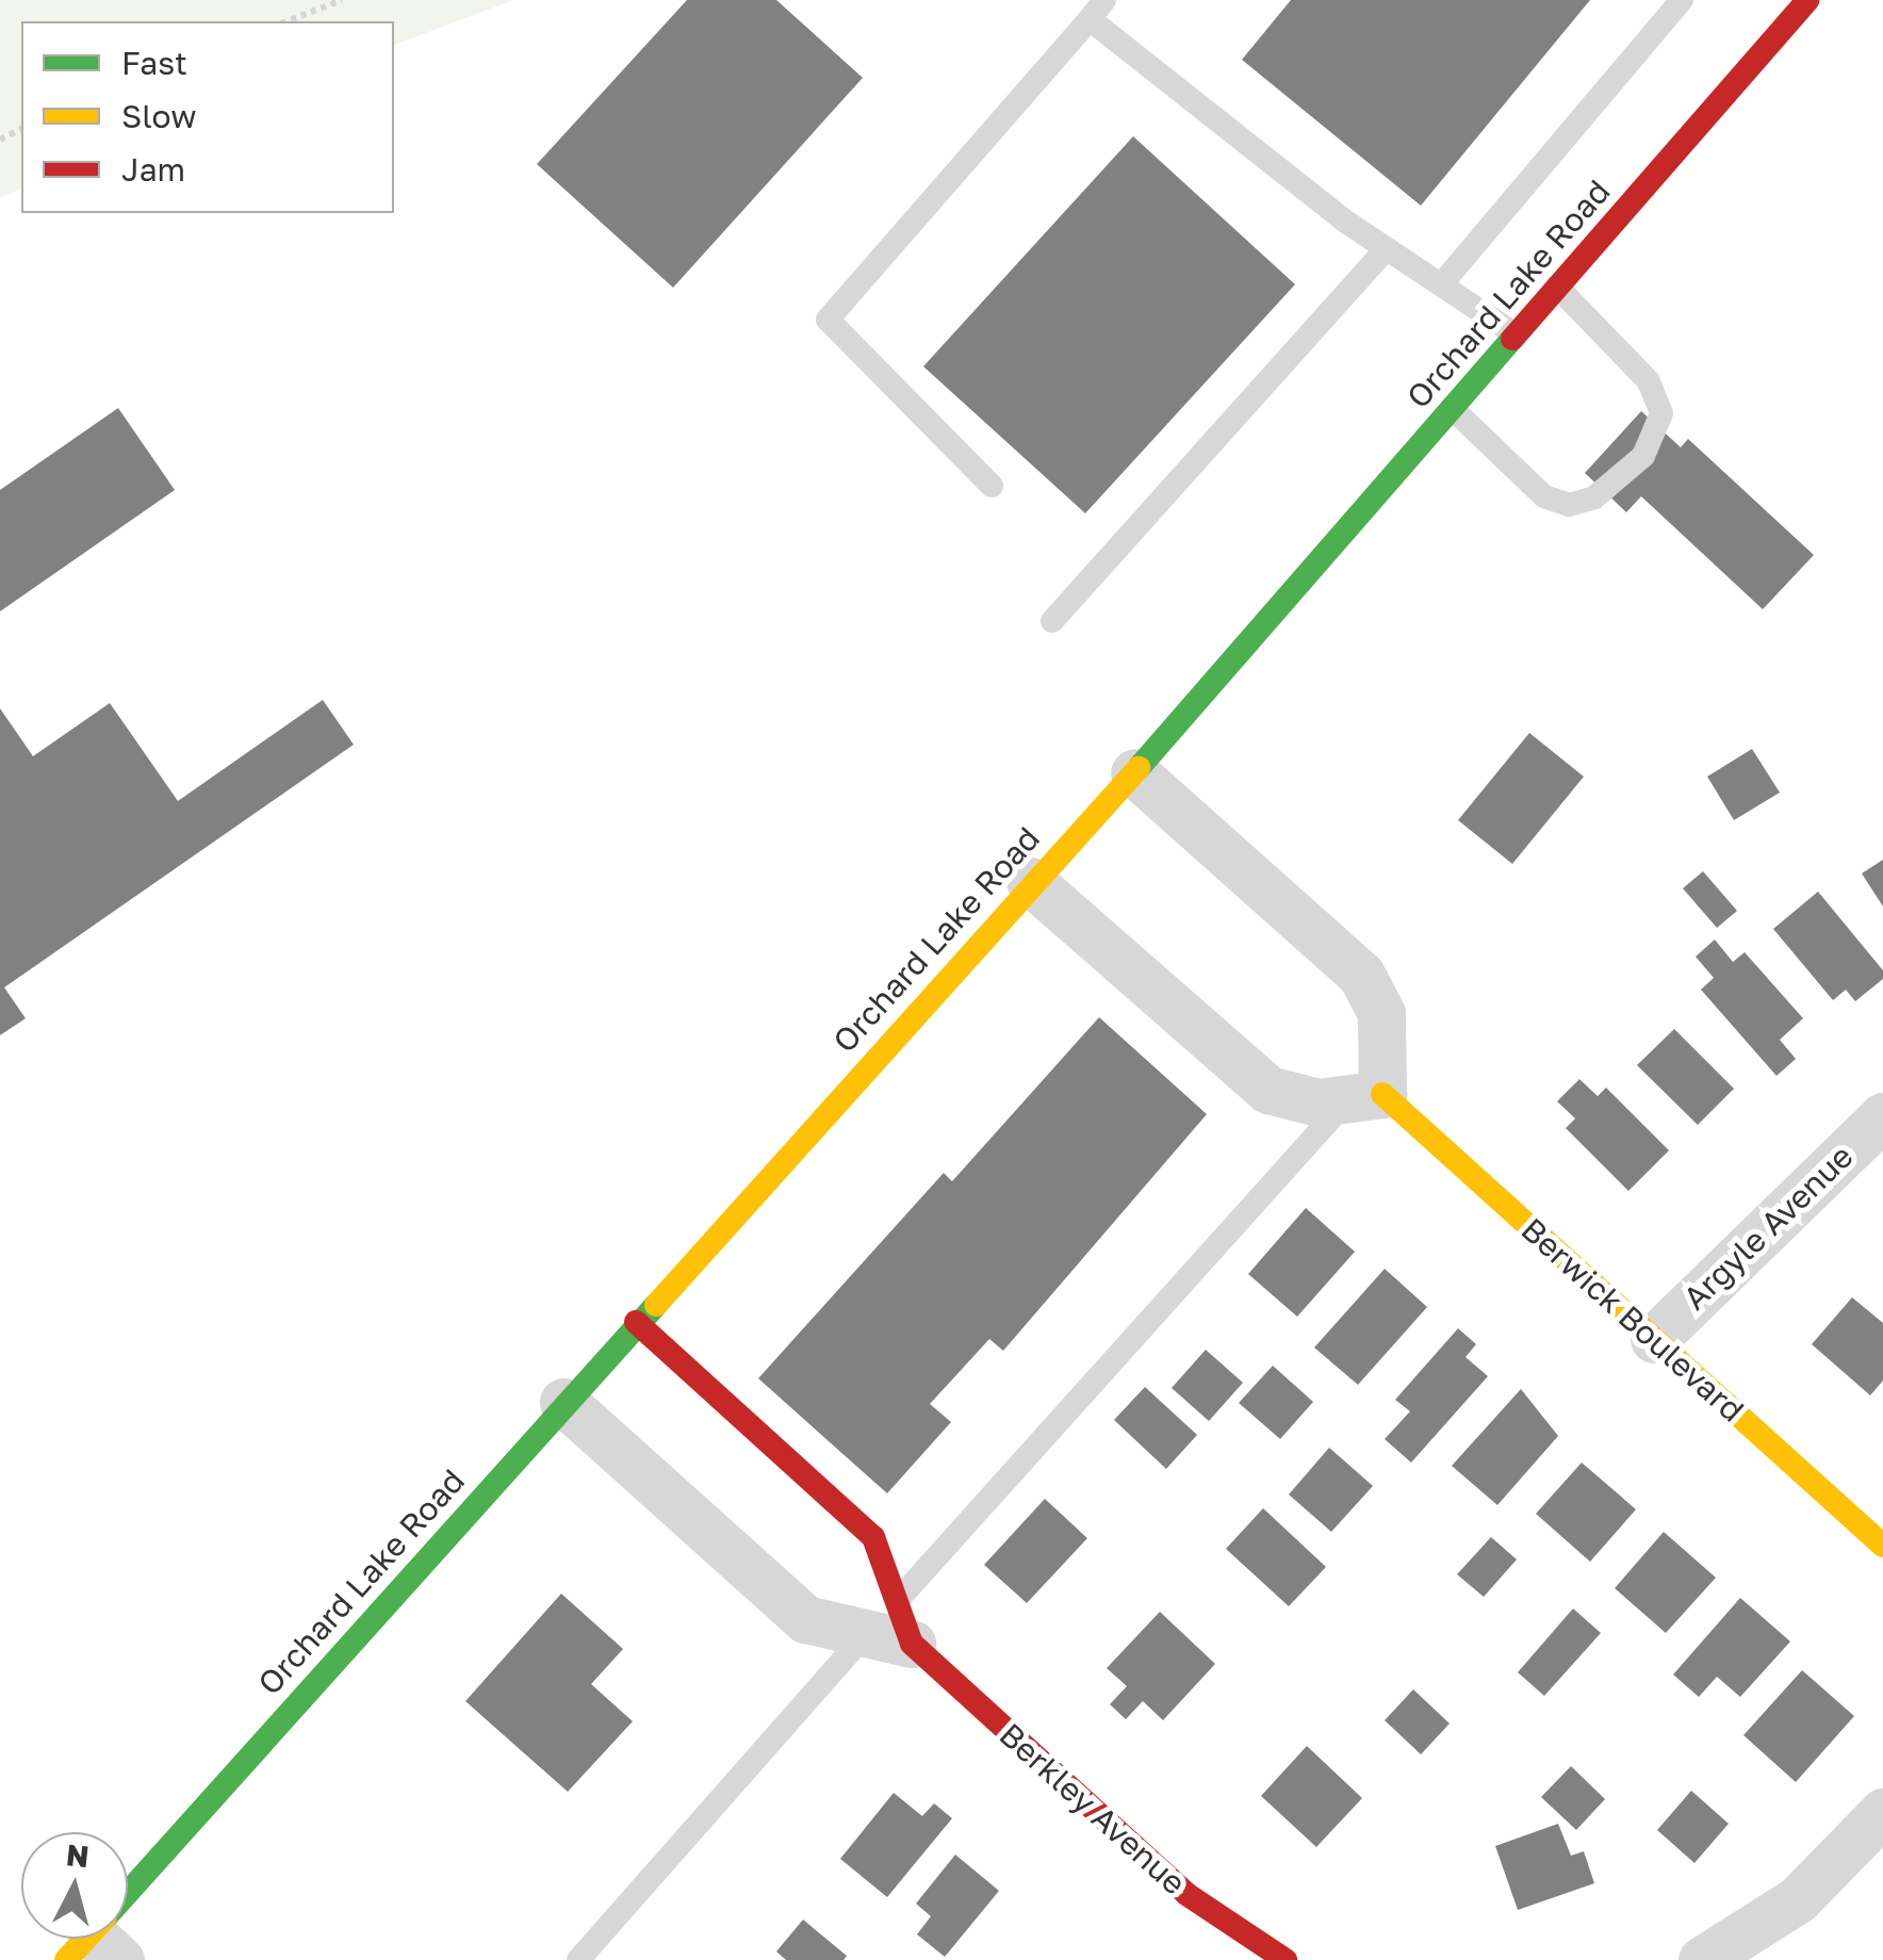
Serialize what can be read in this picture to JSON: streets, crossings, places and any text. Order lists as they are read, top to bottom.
{
  "streets": {
    "main road": ["Orchard Lake Road", "Berwick Boulevard", "Berkley Avenue"],
    "street": ["Argyle Avenue"]
  },
  "crossings": [
    ["Orchard Lake Road", "Berkley Avenue"],
    ["Argyle Avenue", "Berwick Boulevard"]
  ],
  "legend": ["Fast", "Slow", "Jam"],
  "north": "top"
}
